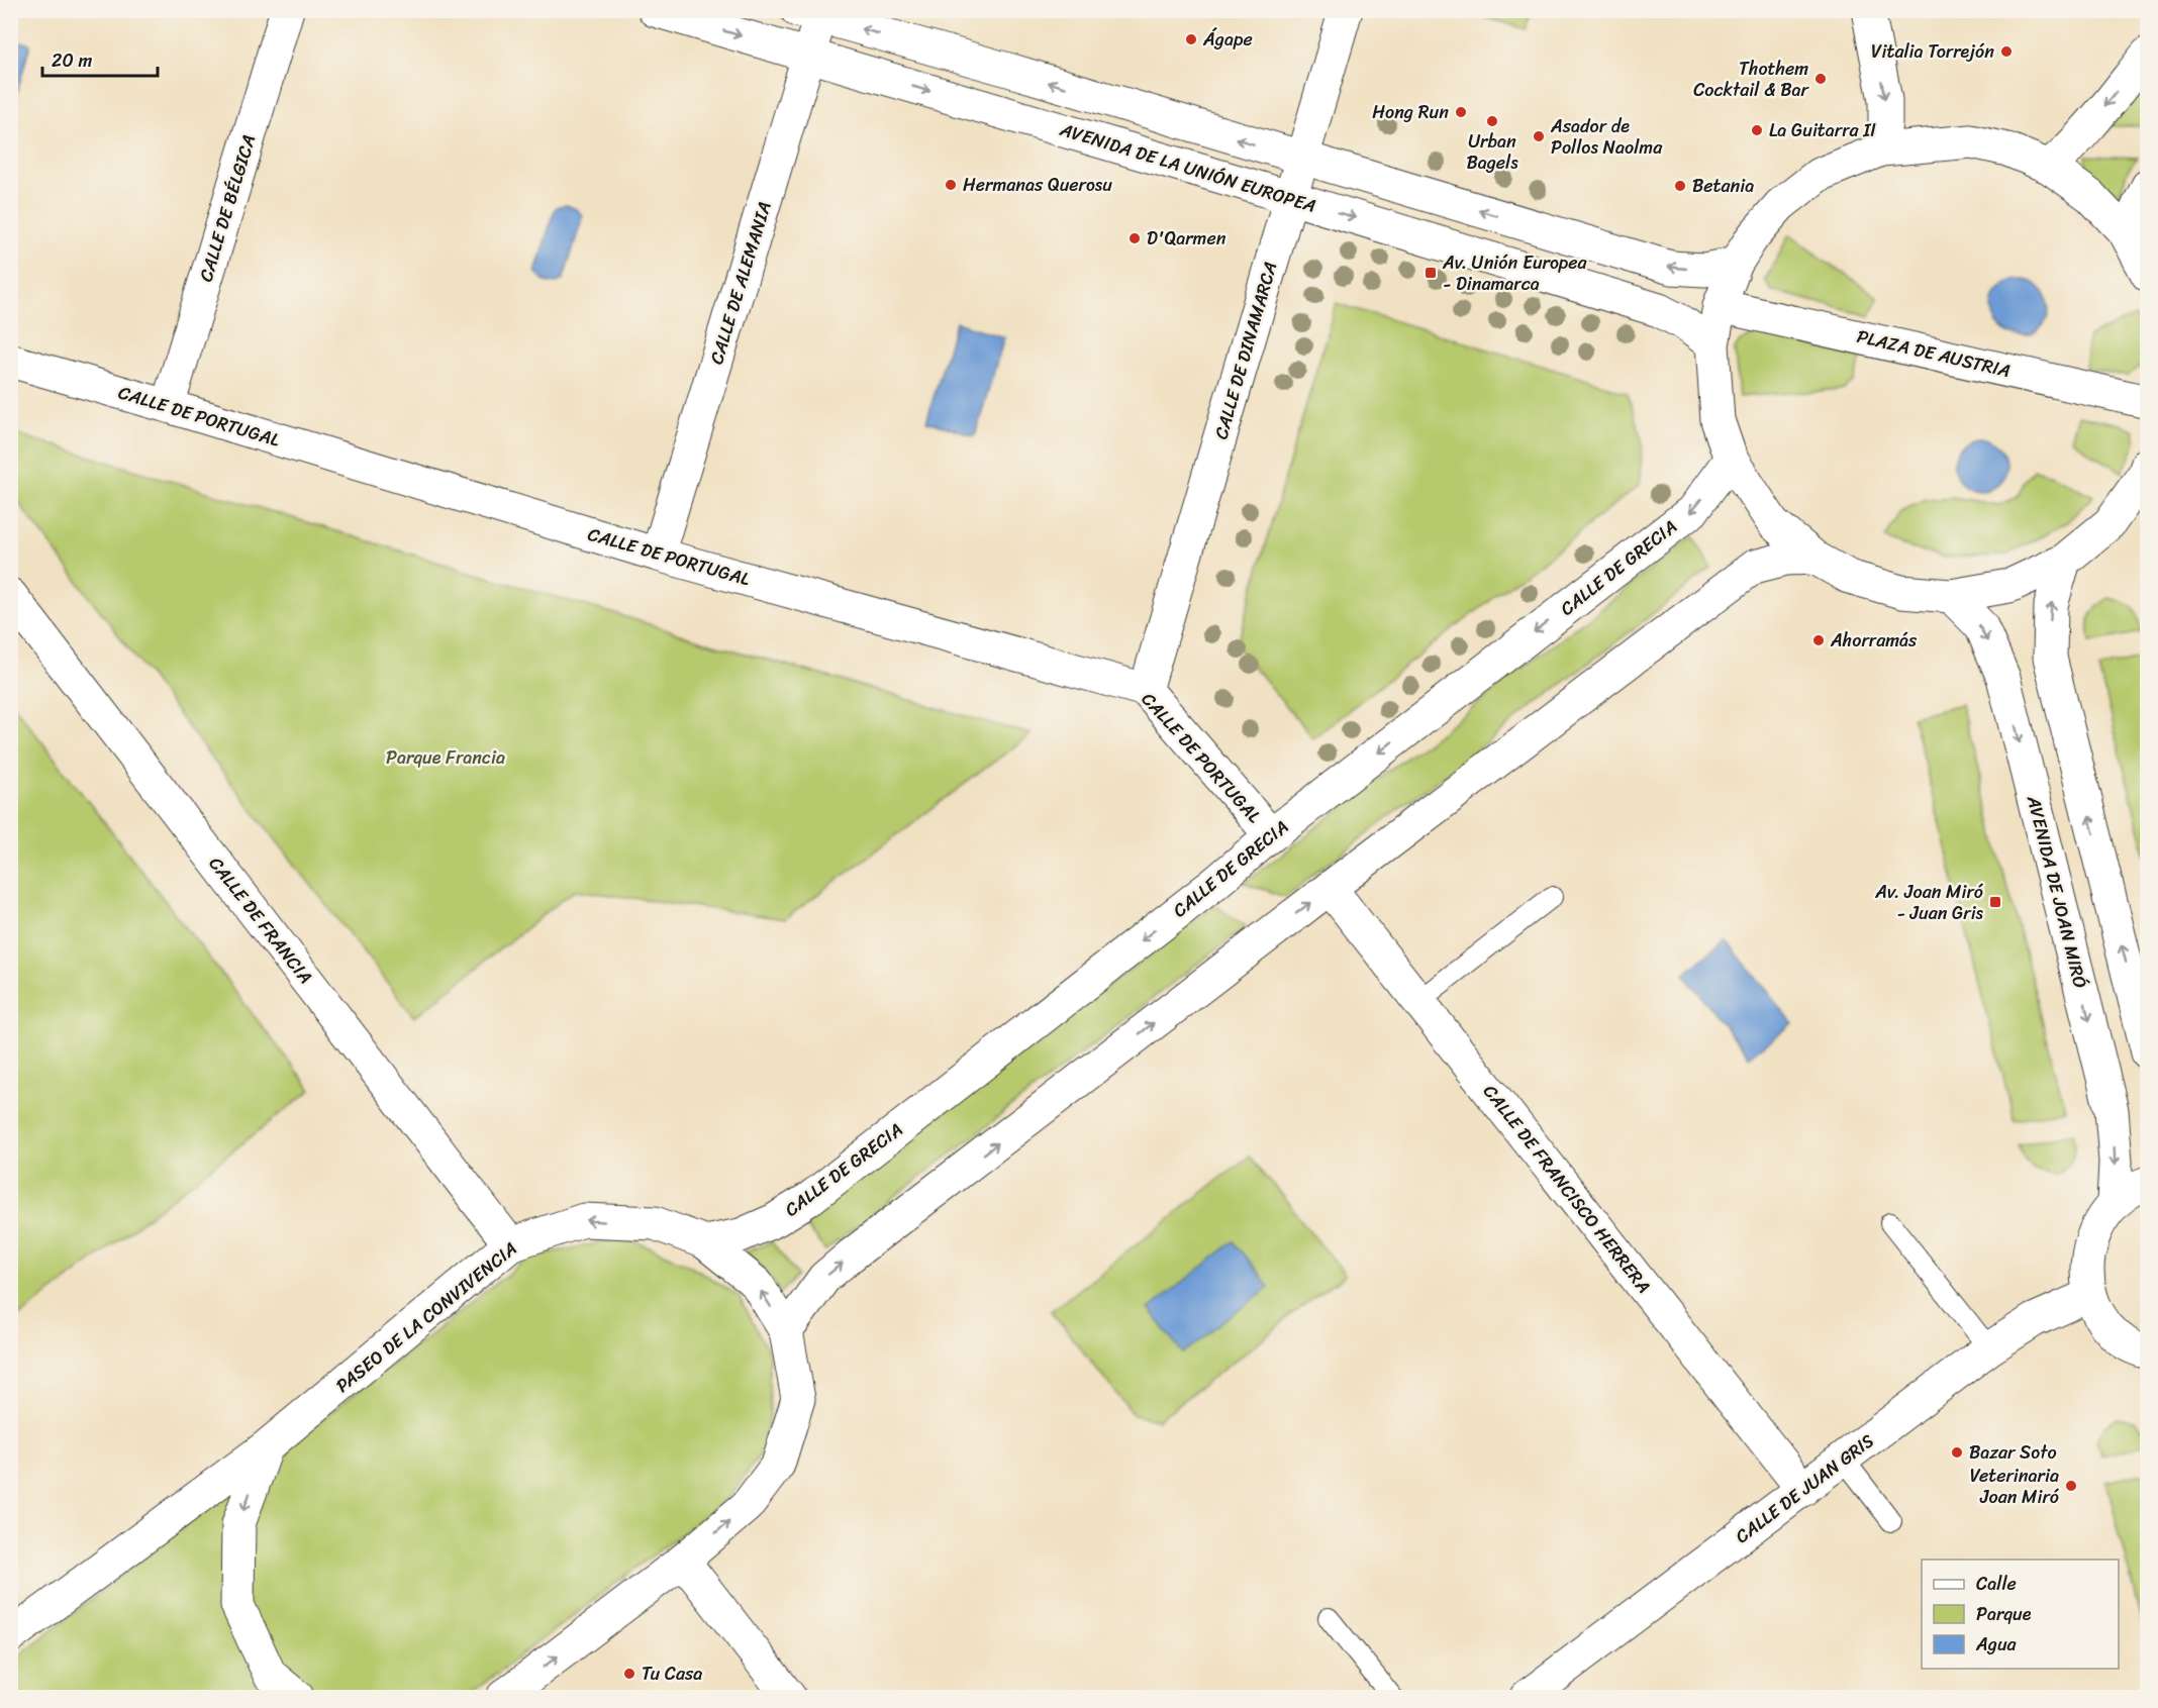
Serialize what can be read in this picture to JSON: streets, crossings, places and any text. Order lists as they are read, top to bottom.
{
  "streets": {
    "street": [
      "AVENIDA DE LA UNIÓN EUROPEA",
      "CALLE DE BÉLGICA",
      "CALLE DE ALEMANIA",
      "CALLE DE DINAMARCA",
      "PLAZA DE AUSTRIA",
      "CALLE DE PORTUGAL",
      "CALLE DE GRECIA",
      "AVENIDA DE JOAN MIRÓ",
      "CALLE DE FRANCIA",
      "CALLE DE FRANCISCO HERRERA",
      "PASEO DE LA CONVIVENCIA",
      "CALLE DE JUAN GRIS"
    ]
  },
  "crossings": [
    ["AVENIDA DE LA UNIÓN EUROPEA", "CALLE DE ALEMANIA"],
    ["AVENIDA DE LA UNIÓN EUROPEA", "CALLE DE DINAMARCA"],
    ["CALLE DE BÉLGICA", "CALLE DE PORTUGAL"],
    ["CALLE DE ALEMANIA", "CALLE DE PORTUGAL"],
    ["CALLE DE DINAMARCA", "CALLE DE PORTUGAL"],
    ["CALLE DE PORTUGAL", "CALLE DE GRECIA"],
    ["CALLE DE GRECIA", "PASEO DE LA CONVIVENCIA"],
    ["CALLE DE FRANCIA", "PASEO DE LA CONVIVENCIA"],
    ["CALLE DE FRANCISCO HERRERA", "CALLE DE JUAN GRIS"]
  ],
  "parks": ["Parque Francia"],
  "places": {
    "other": [
      "Ágape",
      "Vitalia Torrejón",
      "Thothem Cocktail & Bar",
      "Hong Run",
      "Urban Bagels",
      "La Guitarra II",
      "Asador de Pollos Naolma",
      "Hermanas Querosu",
      "Betania",
      "D'Qarmen",
      "Ahorramás",
      "Bazar Soto",
      "Veterinaria Joan Miró",
      "Tu Casa"
    ],
    "transit": ["Av. Unión Europea - Dinamarca", "Av. Joan Miró - Juan Gris"]
  },
  "legend": ["Calle", "Parque", "Agua"],
  "scale_bar": "20 m"
}
